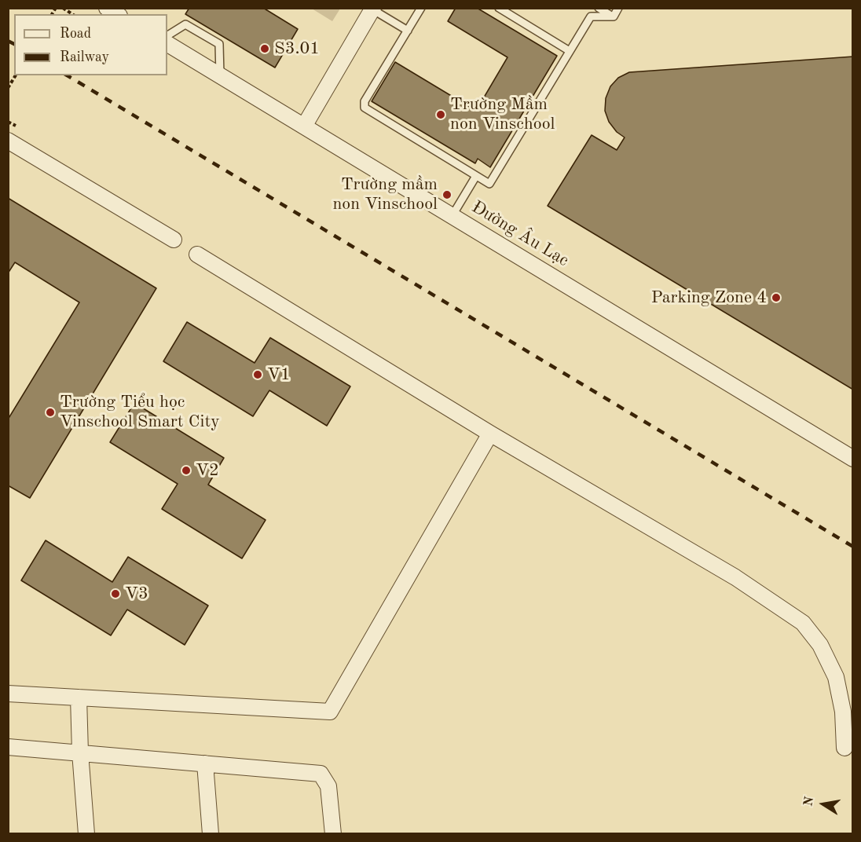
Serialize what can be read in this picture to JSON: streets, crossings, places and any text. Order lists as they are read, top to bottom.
{
  "streets": {
    "street": ["Đường Âu Lạc"]
  },
  "places": [
    "S3.01",
    "Trường Mầm non Vinschool",
    "Trường mầm non Vinschool",
    "Parking Zone 4",
    "V1",
    "Trường Tiểu học Vinschool Smart City",
    "V2",
    "V3"
  ],
  "legend": ["Road", "Railway"],
  "north": "left"
}
